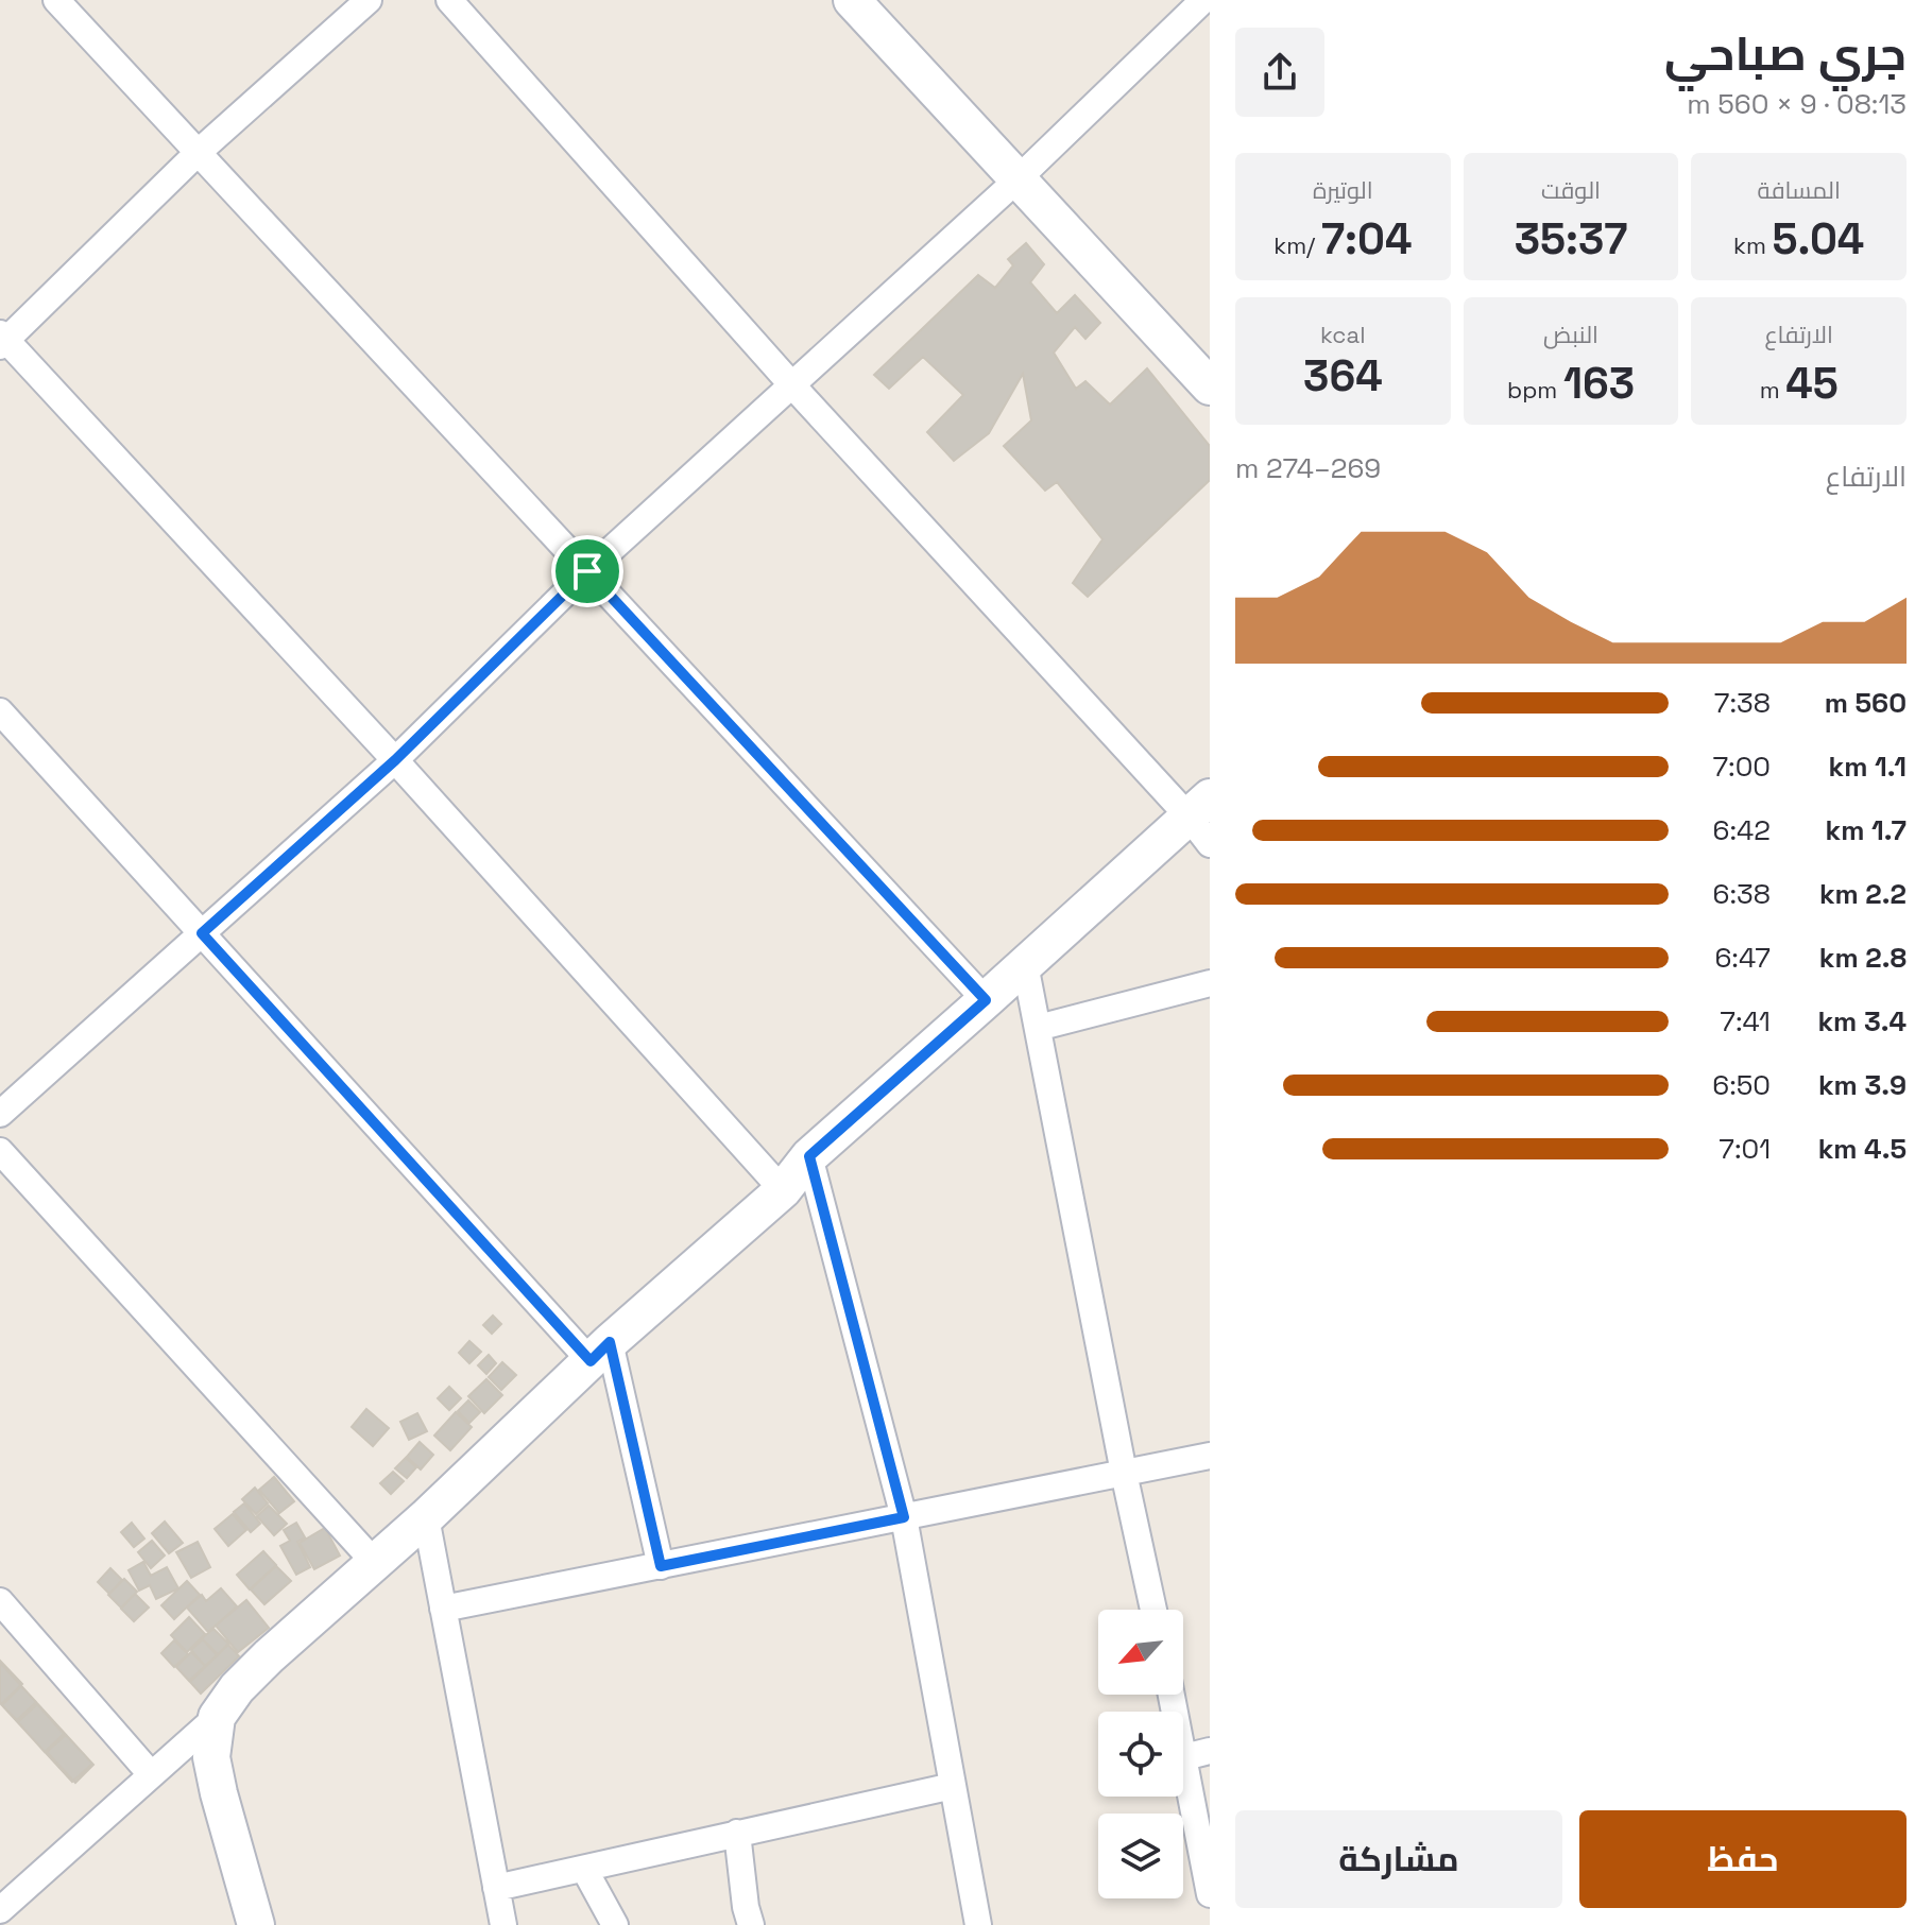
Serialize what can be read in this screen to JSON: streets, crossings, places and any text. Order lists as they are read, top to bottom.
{
  "north": "bottom left",
  "page": {
    "heading": ["جري صباحي", "08:13 · 9 × 560 m"],
    "stats": [
      ["المسافة", "5.04 km"],
      ["الوقت", "35:37"],
      ["الوتيرة", "7:04 /km"],
      ["الارتفاع", "45 m"],
      ["النبض", "163 bpm"],
      ["kcal", "364"]
    ],
    "chart": ["الارتفاع", "269–274 m"],
    "list": [
      {
        "name": "560 m",
        "note": "7:38"
      },
      {
        "name": "1.1 km",
        "note": "7:00"
      },
      {
        "name": "1.7 km",
        "note": "6:42"
      },
      {
        "name": "2.2 km",
        "note": "6:38"
      },
      {
        "name": "2.8 km",
        "note": "6:47"
      },
      {
        "name": "3.4 km",
        "note": "7:41"
      },
      {
        "name": "3.9 km",
        "note": "6:50"
      },
      {
        "name": "4.5 km",
        "note": "7:01"
      }
    ],
    "buttons": ["حفظ", "مشاركة"]
  }
}
